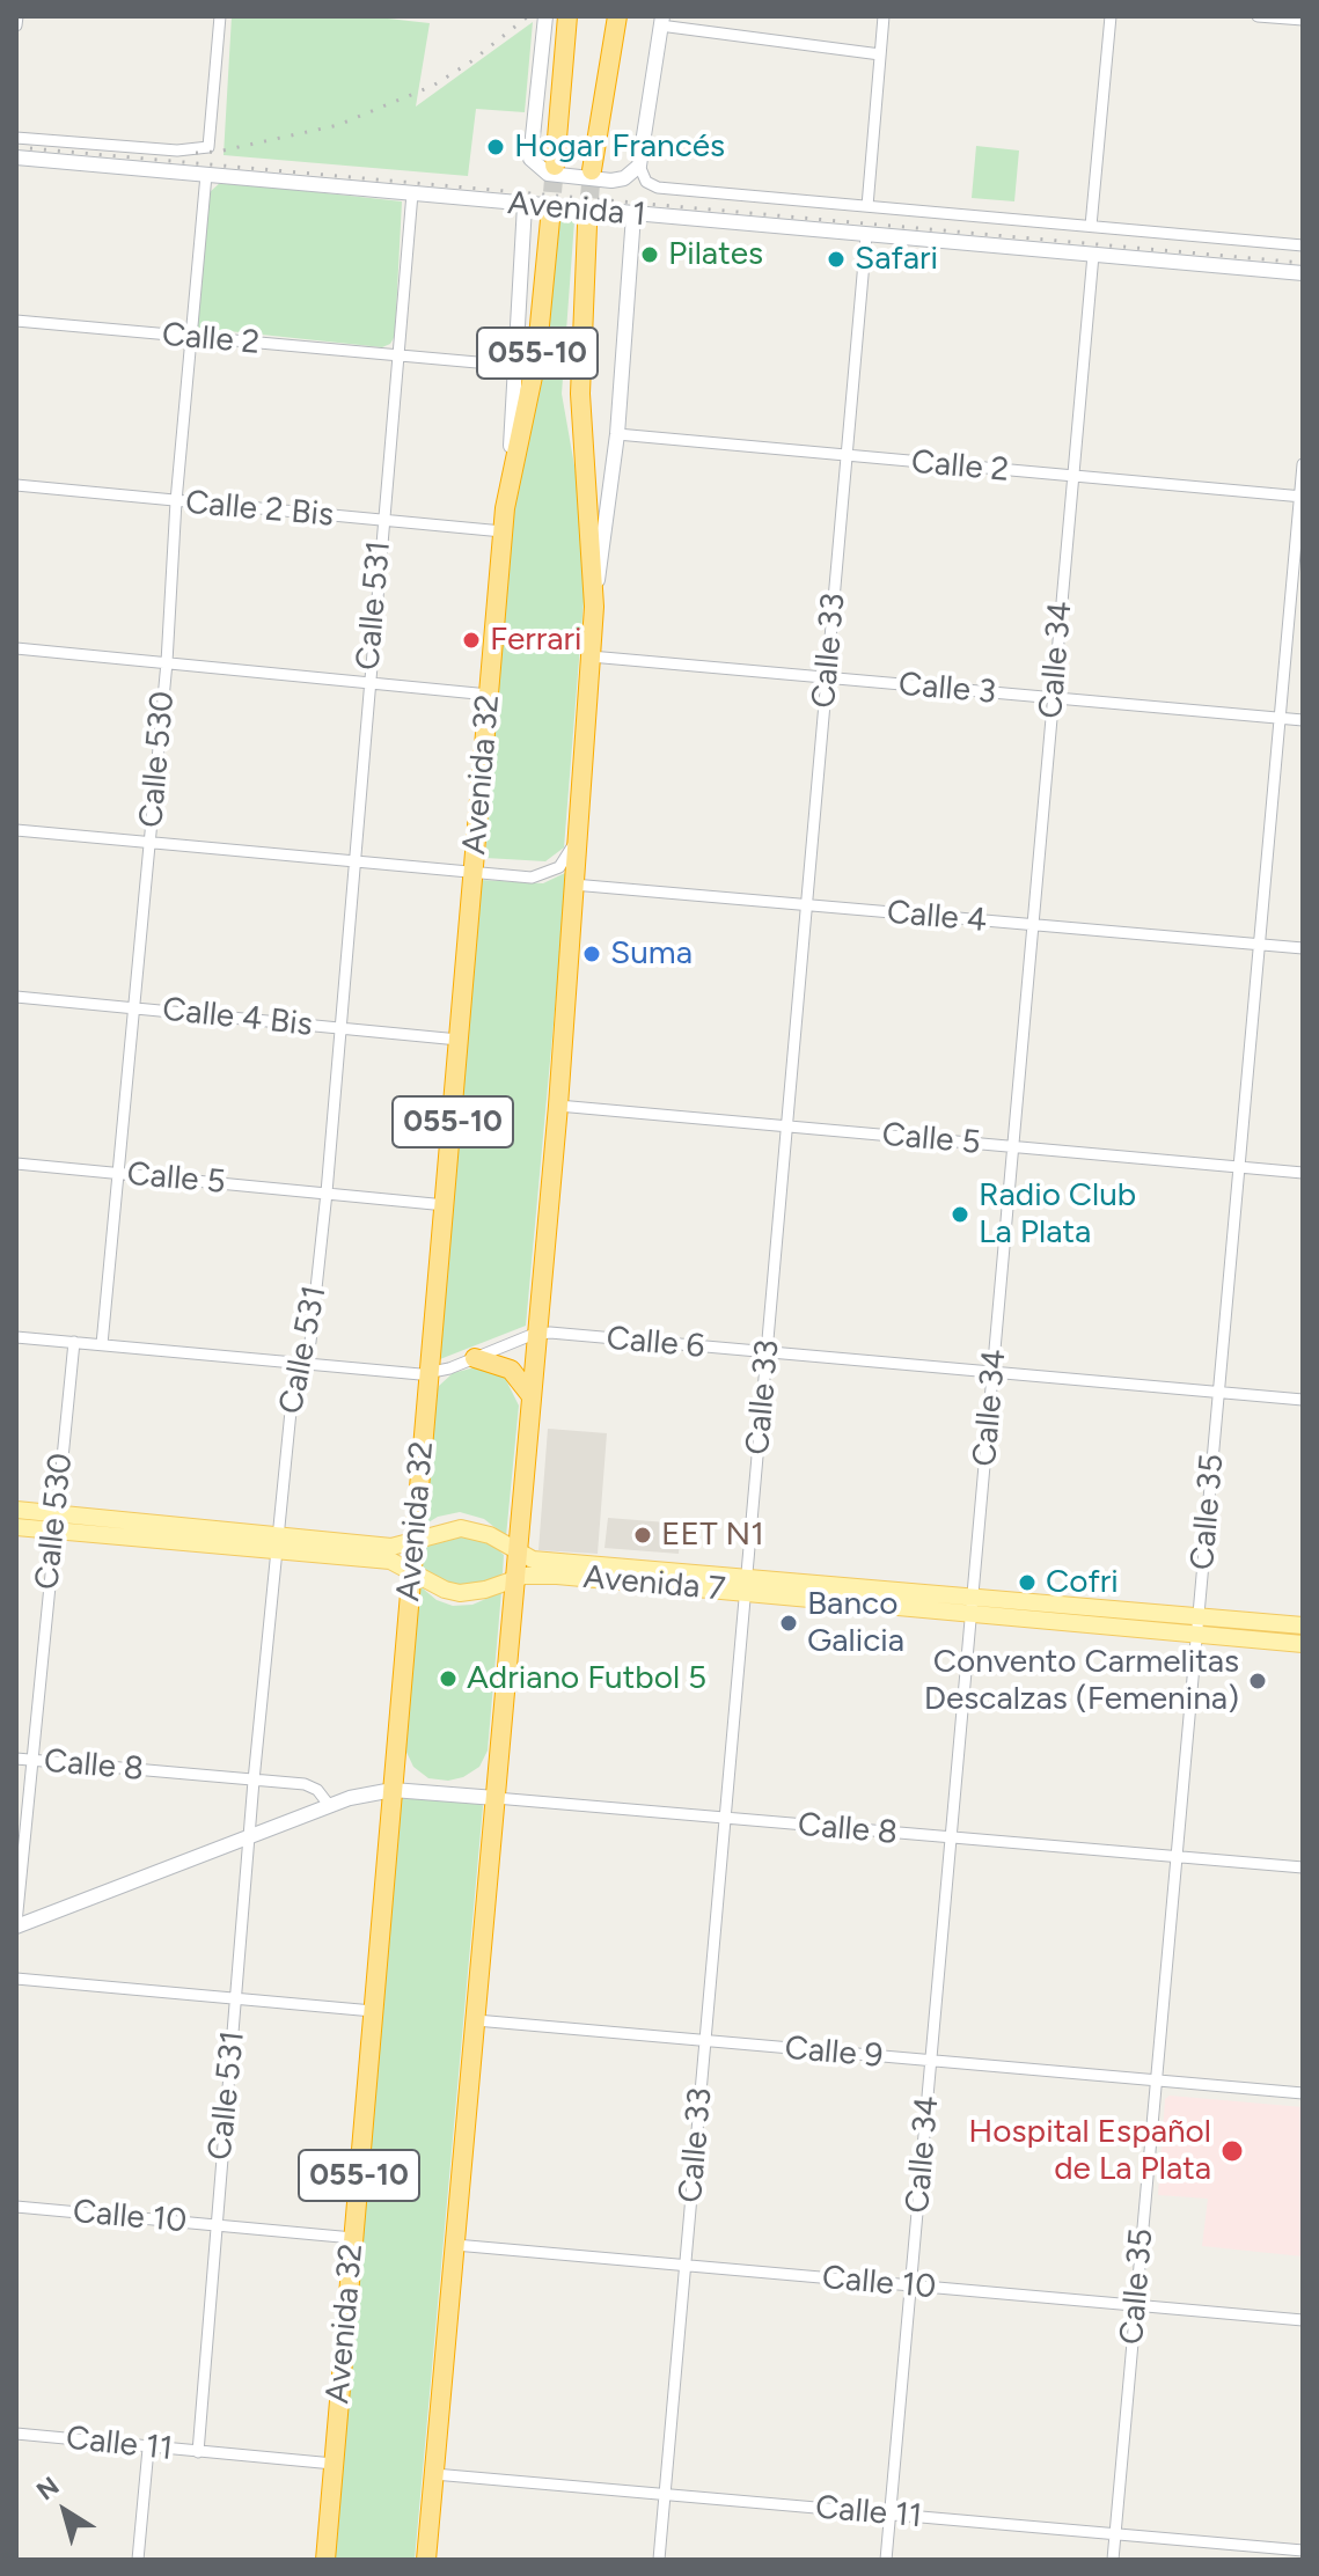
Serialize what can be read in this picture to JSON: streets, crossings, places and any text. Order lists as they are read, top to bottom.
{
  "streets": {
    "highway": ["055-10", "Avenida 32"],
    "main road": ["Avenida 7"],
    "street": [
      "Avenida 1",
      "Calle 2",
      "Calle 2 Bis",
      "Calle 531",
      "Calle 33",
      "Calle 34",
      "Calle 3",
      "Calle 530",
      "Calle 4",
      "Calle 4 Bis",
      "Calle 5",
      "Calle 6",
      "Calle 35",
      "Calle 8",
      "Calle 9",
      "Calle 10",
      "Calle 11"
    ]
  },
  "crossings": [
    ["Avenida 1", "Calle 531"],
    ["Avenida 1", "Calle 33"],
    ["Avenida 1", "Calle 34"],
    ["Avenida 1", "Calle 530"],
    ["Avenida 1", "Avenida 32"],
    ["Calle 2", "Calle 531"],
    ["Calle 2", "Calle 33"],
    ["Calle 2", "Calle 34"],
    ["Calle 2", "Calle 530"],
    ["Calle 2", "Avenida 32"],
    ["Calle 2", "Calle 35"],
    ["055-10", "Calle 3"],
    ["055-10", "Calle 4"],
    ["055-10", "Calle 5"],
    ["055-10", "Calle 6"],
    ["055-10", "Avenida 7"],
    ["055-10", "Calle 8"],
    ["055-10", "Calle 9"],
    ["055-10", "Calle 10"],
    ["055-10", "Calle 11"],
    ["Calle 2 Bis", "Calle 531"],
    ["Calle 2 Bis", "Calle 530"],
    ["Calle 2 Bis", "Avenida 32"],
    ["Calle 531", "Calle 4 Bis"],
    ["Calle 531", "Calle 5"],
    ["Calle 531", "Calle 6"],
    ["Calle 531", "Avenida 7"],
    ["Calle 531", "Calle 8"],
    ["Calle 531", "Calle 10"],
    ["Calle 531", "Calle 11"],
    ["Calle 33", "Calle 3"],
    ["Calle 33", "Calle 4"],
    ["Calle 33", "Calle 5"],
    ["Calle 33", "Calle 6"],
    ["Calle 33", "Avenida 7"],
    ["Calle 33", "Calle 8"],
    ["Calle 33", "Calle 9"],
    ["Calle 33", "Calle 10"],
    ["Calle 33", "Calle 11"],
    ["Calle 34", "Calle 3"],
    ["Calle 34", "Calle 4"],
    ["Calle 34", "Calle 5"],
    ["Calle 34", "Calle 6"],
    ["Calle 34", "Avenida 7"],
    ["Calle 34", "Calle 8"],
    ["Calle 34", "Calle 9"],
    ["Calle 34", "Calle 10"],
    ["Calle 34", "Calle 11"],
    ["Calle 3", "Calle 35"],
    ["Calle 530", "Calle 4 Bis"],
    ["Calle 530", "Calle 5"],
    ["Calle 530", "Calle 6"],
    ["Calle 530", "Avenida 7"],
    ["Calle 530", "Calle 8"],
    ["Avenida 32", "Calle 4 Bis"],
    ["Avenida 32", "Calle 5"],
    ["Avenida 32", "Calle 6"],
    ["Avenida 32", "Avenida 7"],
    ["Avenida 32", "Calle 8"],
    ["Avenida 32", "Calle 10"],
    ["Avenida 32", "Calle 11"],
    ["Calle 4", "Calle 35"],
    ["Calle 5", "Calle 35"],
    ["Calle 6", "Calle 35"],
    ["Calle 35", "Avenida 7"],
    ["Calle 35", "Calle 8"],
    ["Calle 35", "Calle 9"],
    ["Calle 35", "Calle 10"],
    ["Calle 35", "Calle 11"]
  ],
  "places": [
    "Hogar Francés",
    "Pilates",
    "Safari",
    "Ferrari",
    "Suma",
    "Radio Club La Plata",
    "EET N1",
    "Cofri",
    "Banco Galicia",
    "Adriano Futbol 5",
    "Convento Carmelitas Descalzas (Femenina)",
    "Hospital Español de La Plata"
  ],
  "north": "top left"
}
